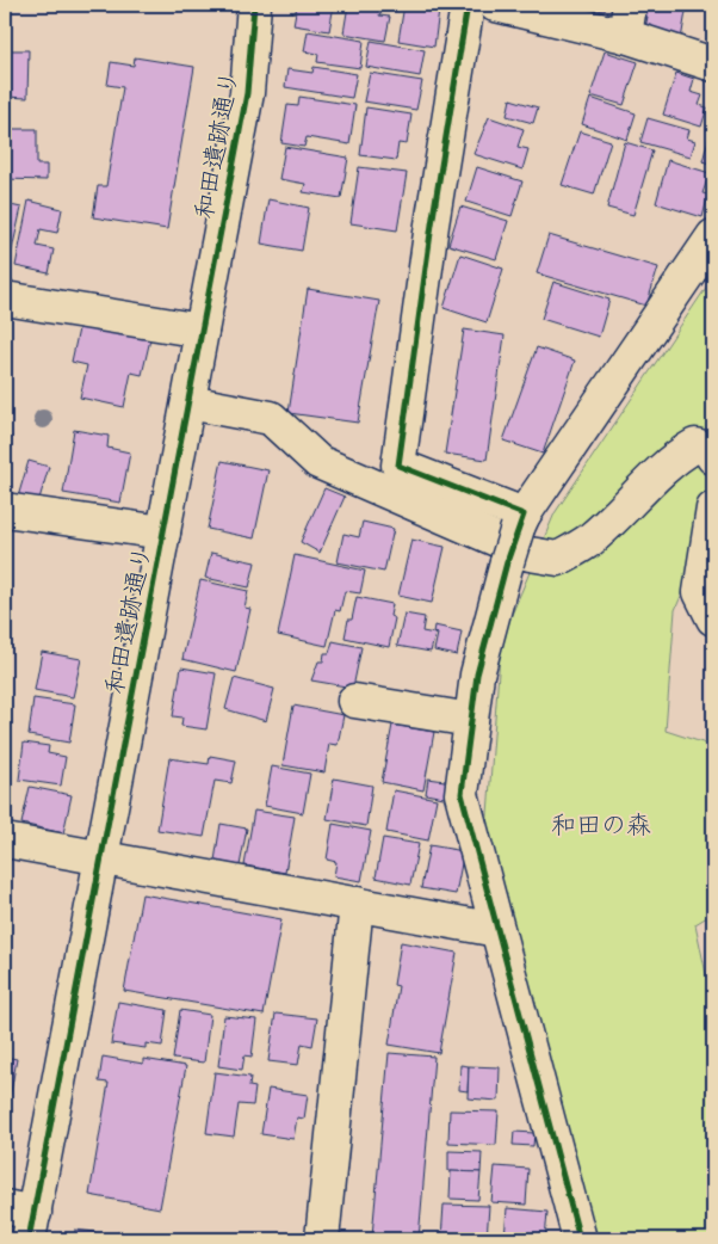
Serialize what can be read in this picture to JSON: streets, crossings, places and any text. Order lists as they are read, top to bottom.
{
  "streets": {
    "street": ["和田遺跡通り"]
  },
  "parks": ["和田の森"]
}
